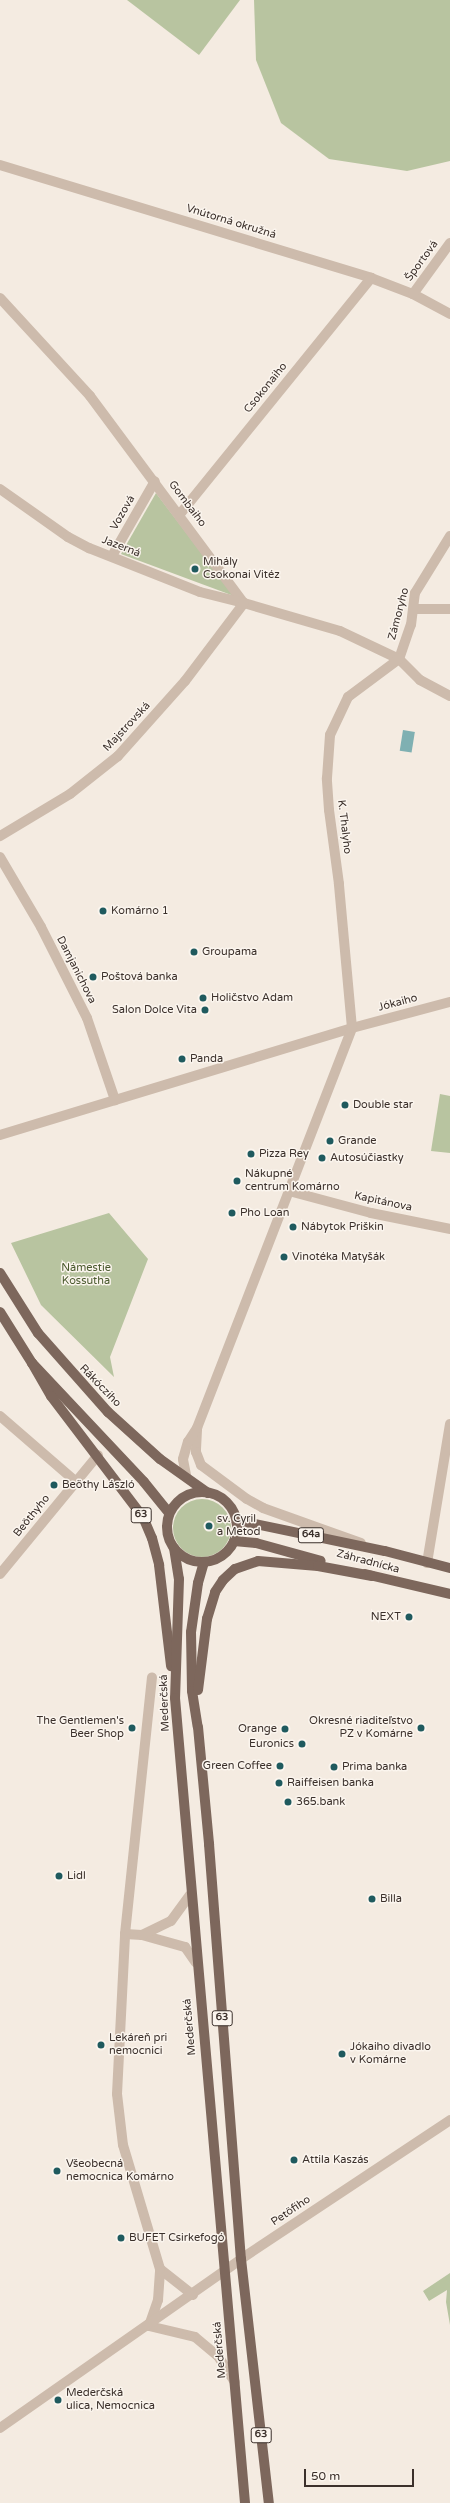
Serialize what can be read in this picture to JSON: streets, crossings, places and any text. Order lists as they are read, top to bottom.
{
  "streets": {
    "main road": [
      "Rákócziho",
      "63",
      "64a",
      "Záhradnícka",
      "Mederčská"
    ],
    "street": [
      "Vnútorná okružná",
      "Športová",
      "Csokonaiho",
      "Gombaiho",
      "Vozová",
      "Jazerná",
      "Zámoryho",
      "Majstrovská",
      "K. Thalyho",
      "Damjanichova",
      "Jókaiho",
      "Kapitánova",
      "Beöthyho",
      "Petöfiho"
    ]
  },
  "crossings": [
    ["Vnútorná okružná", "Športová"],
    ["Vnútorná okružná", "Csokonaiho"],
    ["Csokonaiho", "Gombaiho"],
    ["Gombaiho", "Vozová"],
    ["Gombaiho", "Jazerná"],
    ["Gombaiho", "Majstrovská"],
    ["Vozová", "Jazerná"],
    ["Jazerná", "Majstrovská"],
    ["Zámoryho", "K. Thalyho"],
    ["K. Thalyho", "Jókaiho"],
    ["Rákócziho", "63"],
    ["Rákócziho", "Záhradnícka"],
    ["Rákócziho", "Mederčská"],
    ["63", "Beöthyho"],
    ["63", "Záhradnícka"],
    ["63", "Mederčská"],
    ["63", "Petöfiho"],
    ["Záhradnícka", "Mederčská"],
    ["Mederčská", "Petöfiho"]
  ],
  "parks": ["Námestie Kossutha"],
  "places": [
    "Mihály Csokonai Vitéz",
    "Komárno 1",
    "Groupama",
    "Poštová banka",
    "Holičstvo Adam",
    "Salon Dolce Vita",
    "Panda",
    "Double star",
    "Grande",
    "Pizza Rey",
    "Autosúčiastky",
    "Nákupné centrum Komárno",
    "Pho Loan",
    "Nábytok Priškin",
    "Vinotéka Matyšák",
    "Beöthy László",
    "sv. Cyril a Metod",
    "NEXT",
    "The Gentlemen's Beer Shop",
    "Okresné riaditeľstvo PZ v Komárne",
    "Orange",
    "Euronics",
    "Green Coffee",
    "Prima banka",
    "Raiffeisen banka",
    "365.bank",
    "Lidl",
    "Billa",
    "Lekáreň pri nemocnici",
    "Jókaiho divadlo v Komárne",
    "Attila Kaszás",
    "Všeobecná nemocnica Komárno",
    "BUFET Csirkefogó",
    "Mederčská ulica, Nemocnica"
  ],
  "scale_bar": "50 m"
}
